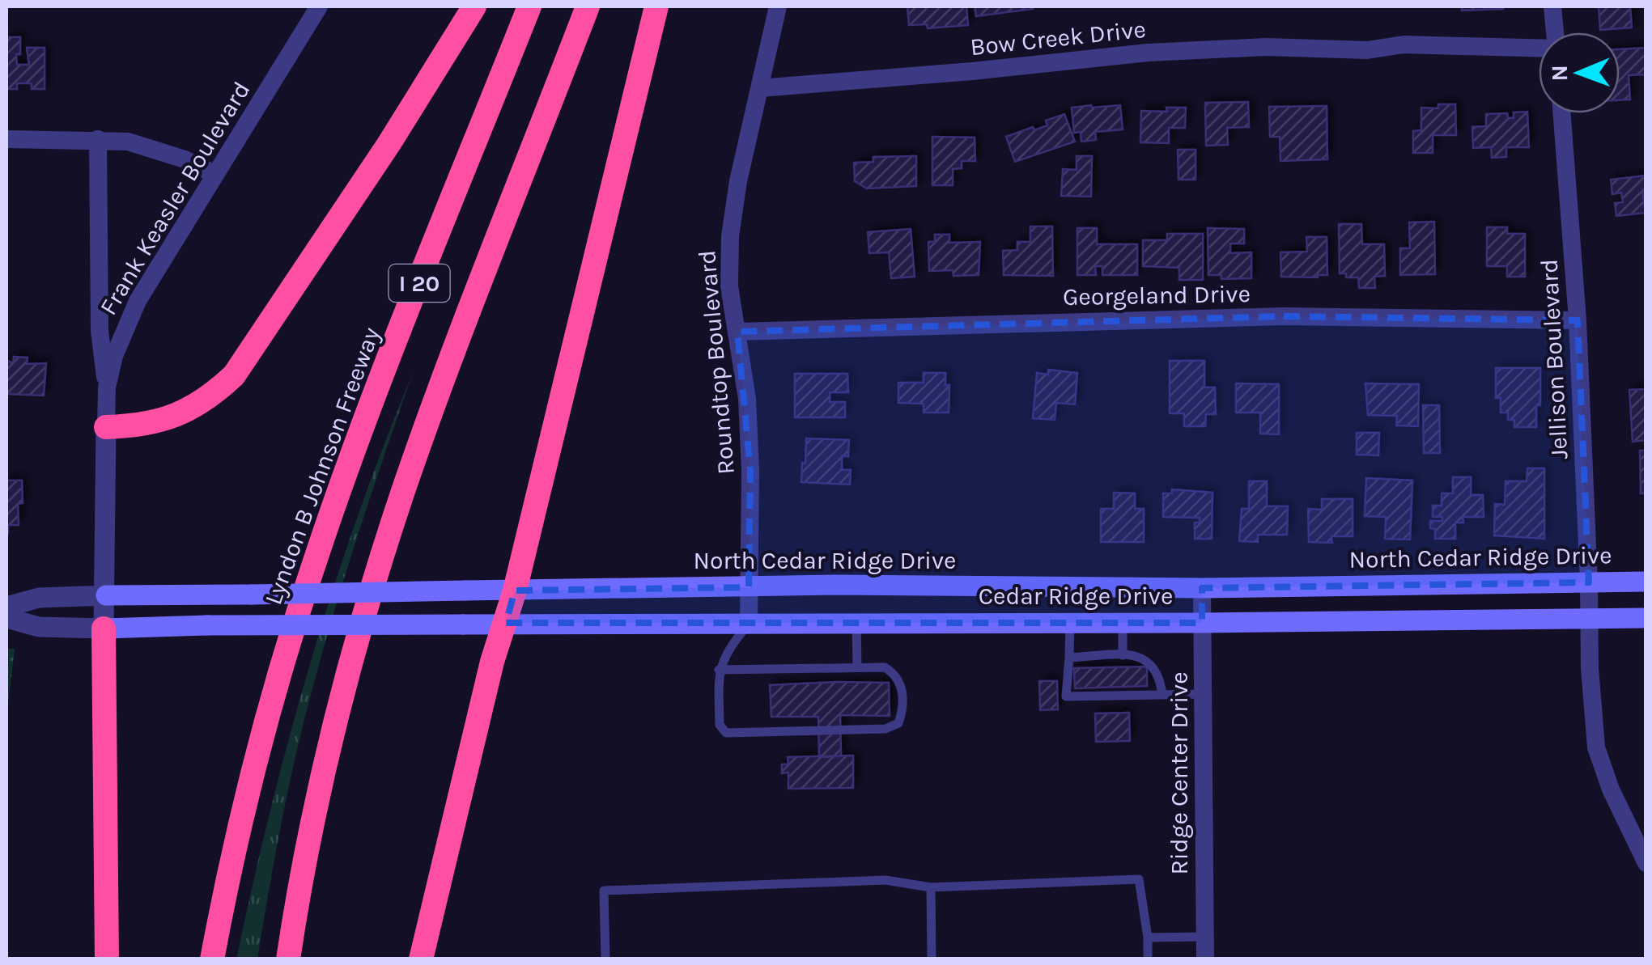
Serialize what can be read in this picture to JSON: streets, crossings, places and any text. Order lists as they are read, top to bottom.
{
  "streets": {
    "highway": ["I 20", "Lyndon B Johnson Freeway"],
    "main road": ["North Cedar Ridge Drive", "Cedar Ridge Drive"],
    "street": [
      "Bow Creek Drive",
      "Frank Keasler Boulevard",
      "Georgeland Drive",
      "Jellison Boulevard",
      "Roundtop Boulevard",
      "Ridge Center Drive"
    ]
  },
  "crossings": [
    ["Bow Creek Drive", "Roundtop Boulevard"],
    ["Georgeland Drive", "Jellison Boulevard"],
    ["Georgeland Drive", "Roundtop Boulevard"],
    ["Jellison Boulevard", "North Cedar Ridge Drive"],
    ["Jellison Boulevard", "Cedar Ridge Drive"],
    ["Roundtop Boulevard", "North Cedar Ridge Drive"],
    ["Roundtop Boulevard", "Cedar Ridge Drive"],
    ["North Cedar Ridge Drive", "Ridge Center Drive"],
    ["Cedar Ridge Drive", "Ridge Center Drive"]
  ],
  "north": "left"
}
